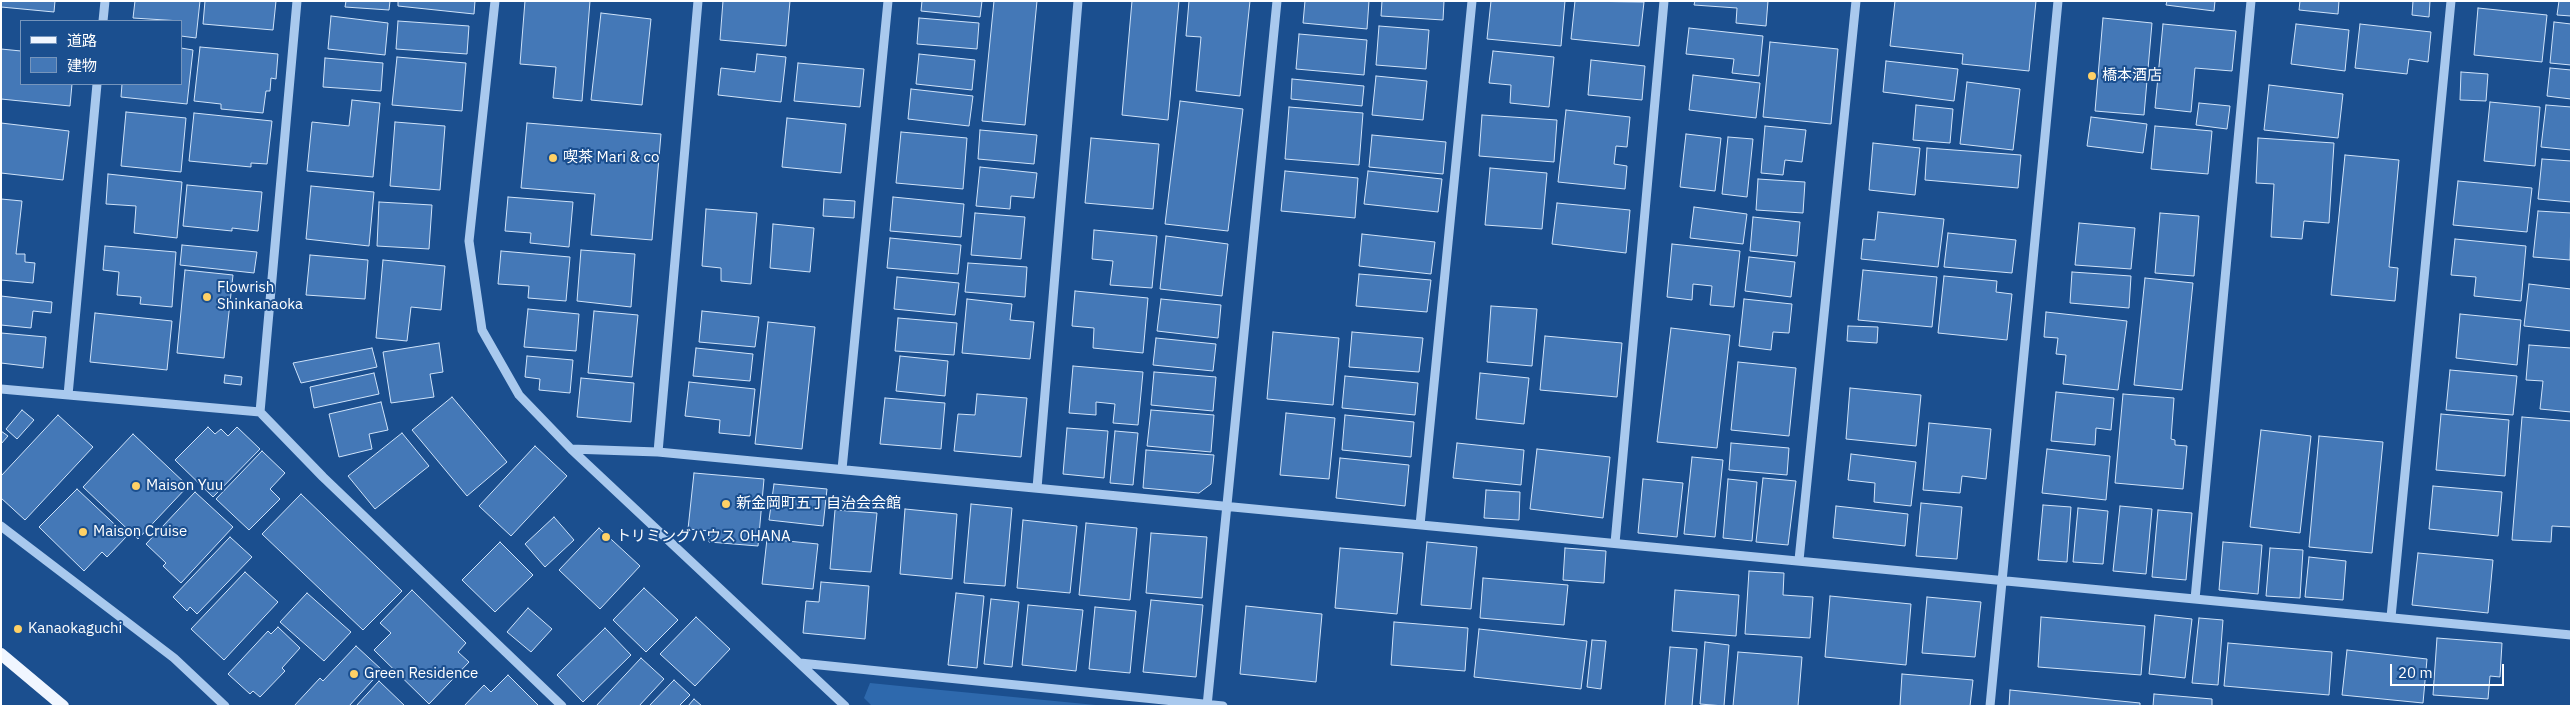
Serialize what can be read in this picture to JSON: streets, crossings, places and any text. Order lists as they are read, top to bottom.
{
  "places": [
    "橋本酒店",
    "喫茶 Mari & co",
    "Flowrish Shinkanaoka",
    "Maison Yuu",
    "新金岡町五丁自治会会館",
    "Maison Cruise",
    "トリミングハウス OHANA",
    "Kanaokaguchi",
    "Green Residence"
  ],
  "legend": ["道路", "建物"],
  "scale_bar": "20 m"
}
